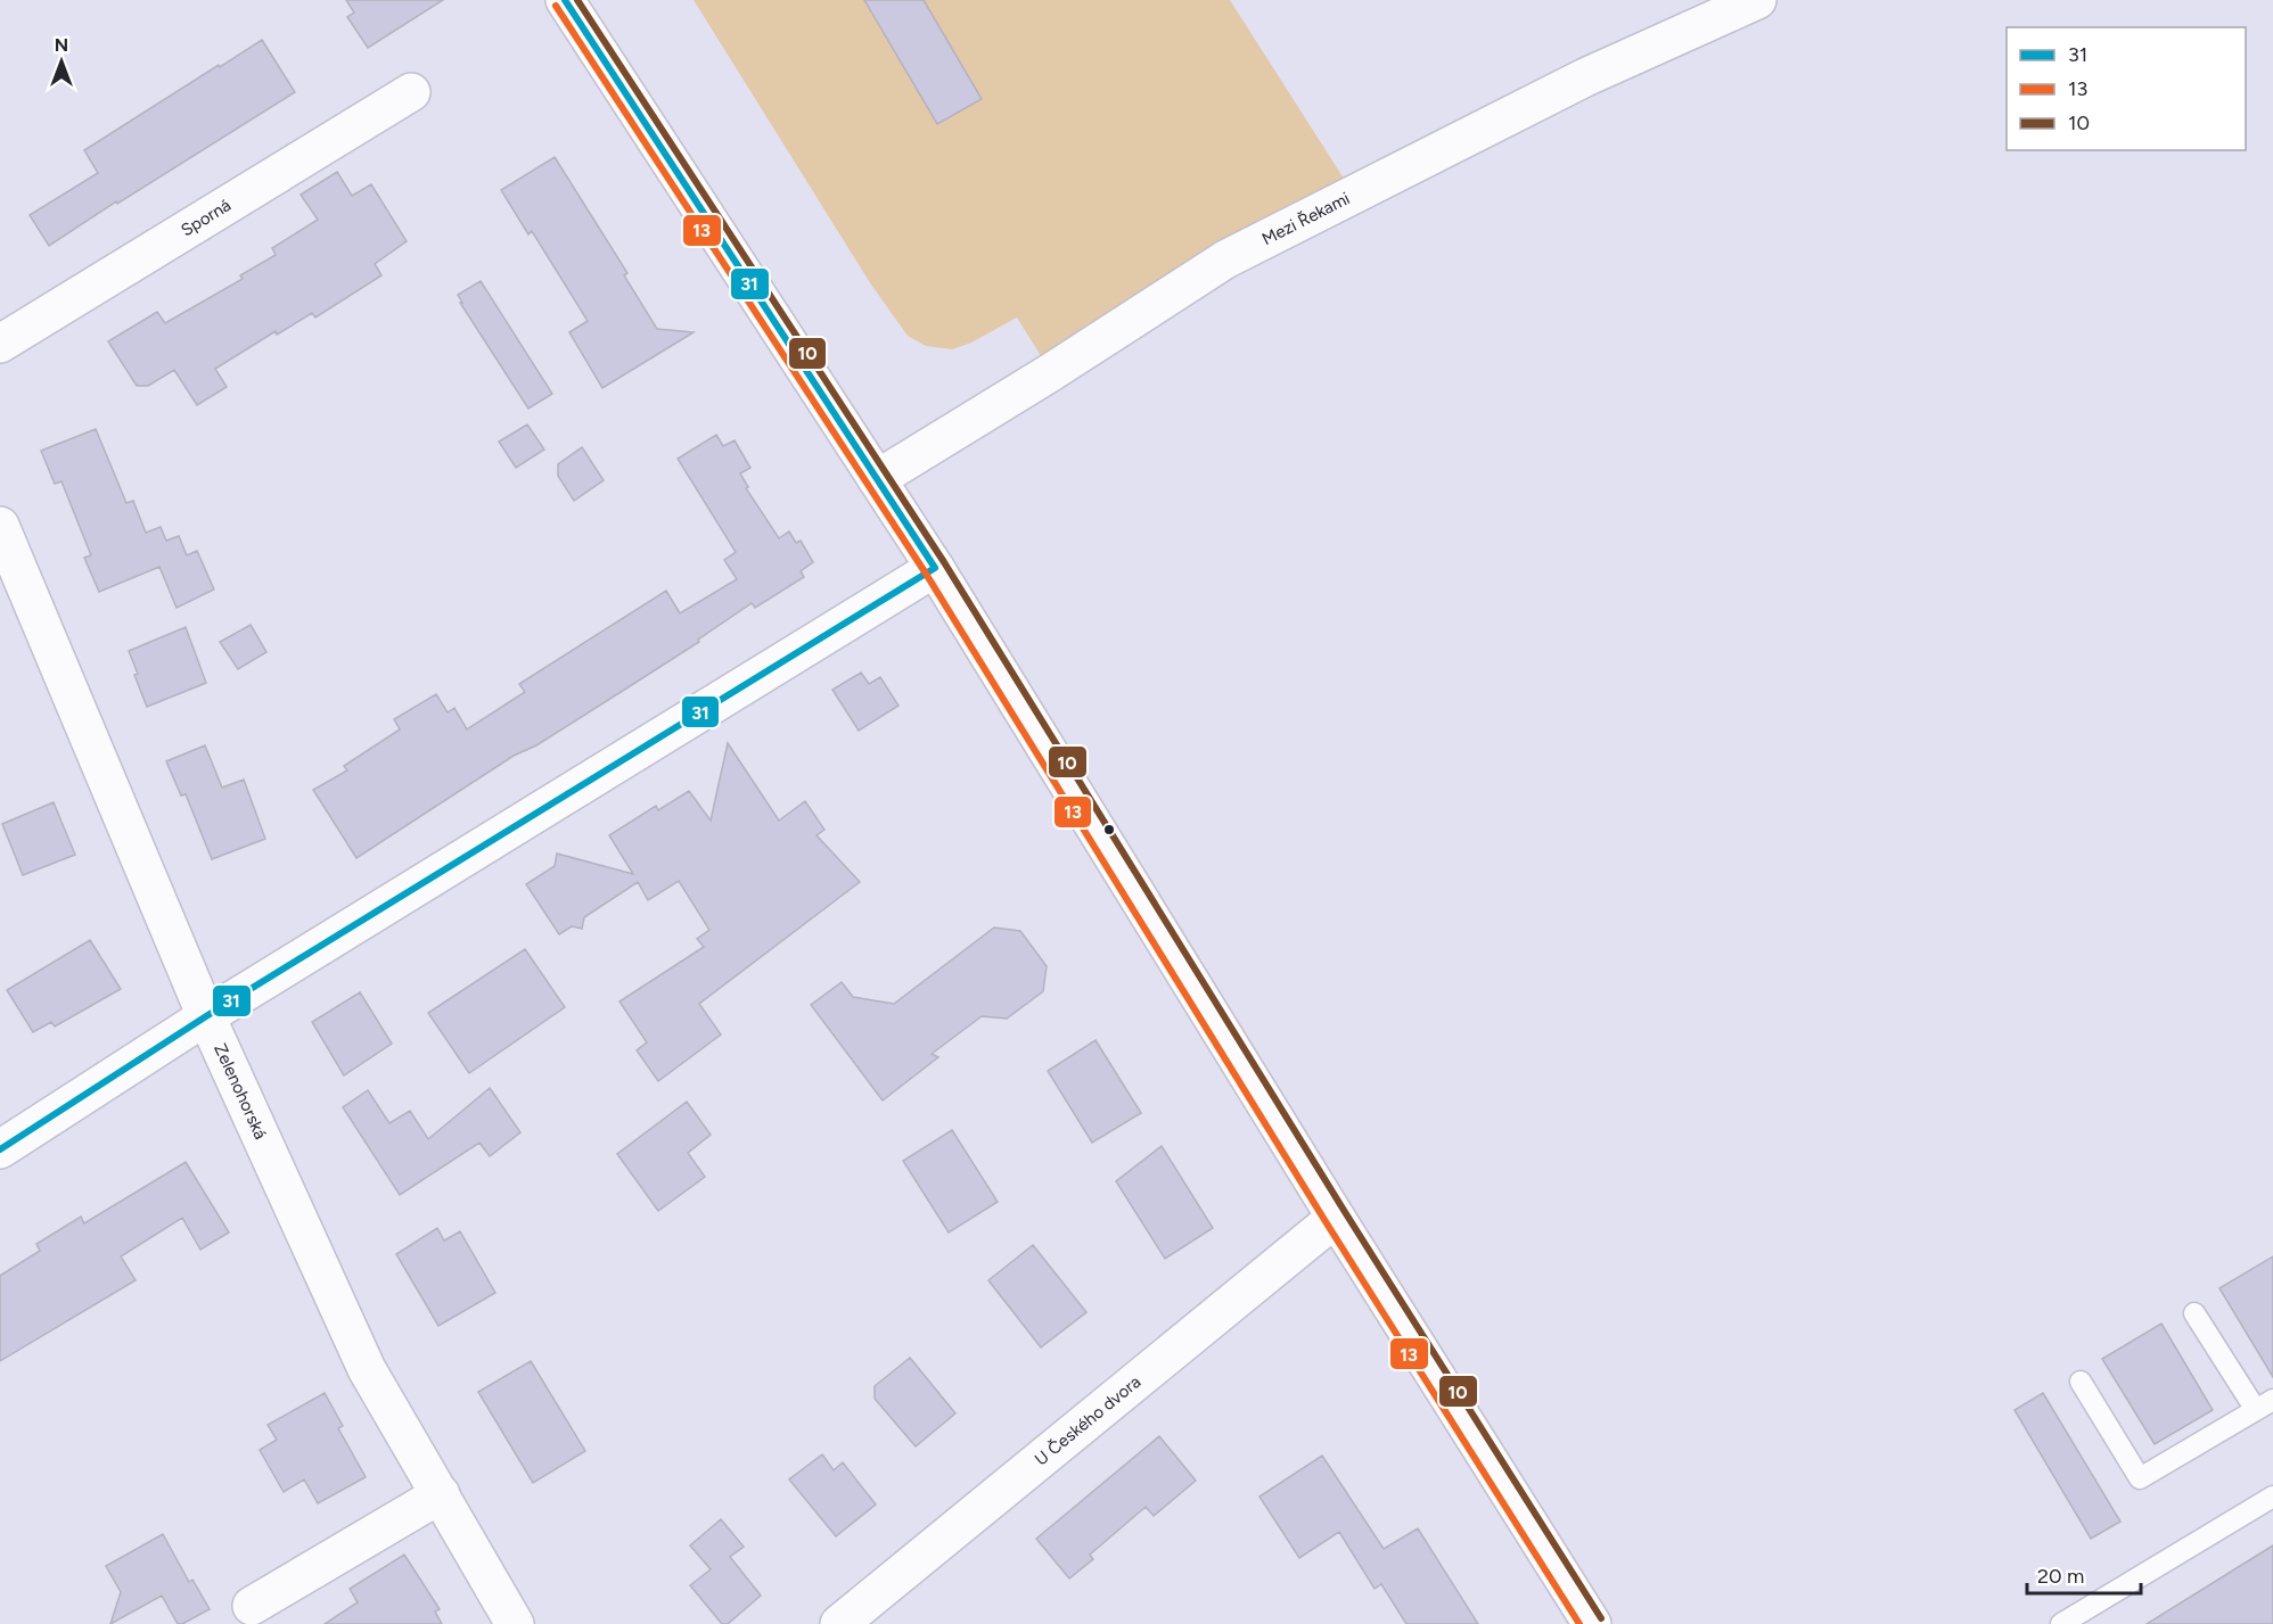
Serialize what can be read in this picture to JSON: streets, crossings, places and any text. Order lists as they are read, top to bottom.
{
  "streets": {
    "street": [
      "Sporná",
      "Mezi Řekami",
      "Zelenohorská",
      "U Českého dvora"
    ]
  },
  "lines": ["transit line 31", "transit line 10", "transit line 13"],
  "legend": ["31", "13", "10"],
  "scale_bar": "20 m",
  "north": "top"
}
